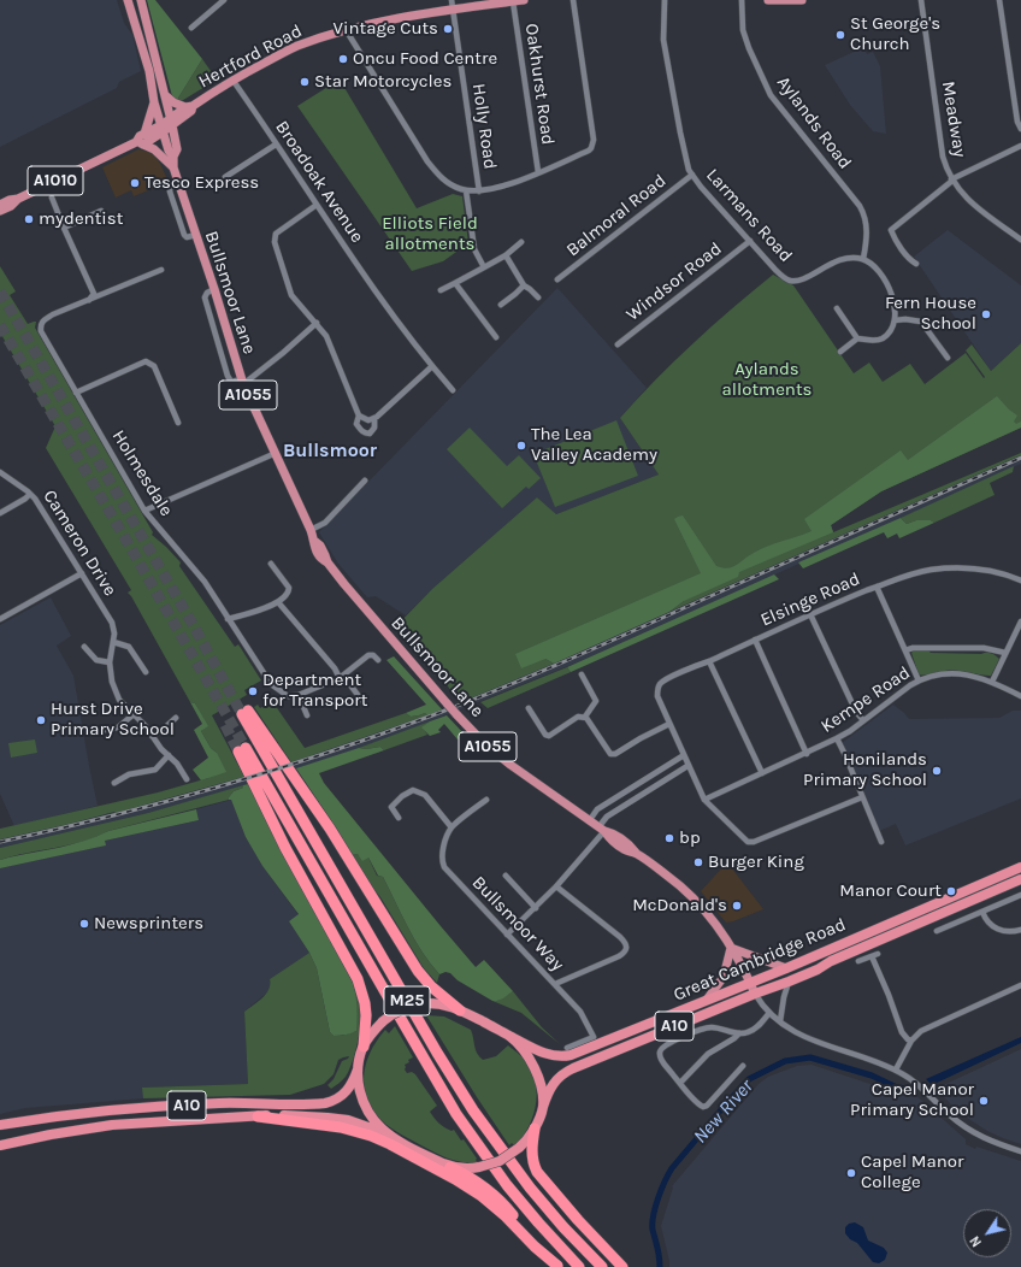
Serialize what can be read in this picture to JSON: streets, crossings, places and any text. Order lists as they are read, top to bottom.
{
  "streets": {
    "highway": ["Great Cambridge Road", "M25", "A10"],
    "main road": [
      "Hertford Road",
      "A1010",
      "Bullsmoor Lane",
      "A1055"
    ],
    "street": [
      "Oakhurst Road",
      "Meadway",
      "Aylands Road",
      "Holly Road",
      "Broadoak Avenue",
      "Balmoral Road",
      "Larmans Road",
      "Windsor Road",
      "Holmesdale",
      "Cameron Drive",
      "Elsinge Road",
      "Kempe Road",
      "Bullsmoor Way"
    ]
  },
  "crossings": [
    ["Hertford Road", "Oakhurst Road"],
    ["Hertford Road", "Holly Road"],
    ["Hertford Road", "A1010"],
    ["Hertford Road", "Broadoak Avenue"],
    ["Hertford Road", "Bullsmoor Lane"],
    ["Hertford Road", "A1055"],
    ["Aylands Road", "Larmans Road"],
    ["A1010", "A1055"],
    ["Balmoral Road", "Larmans Road"],
    ["Larmans Road", "Windsor Road"],
    ["Bullsmoor Lane", "A1055"],
    ["Bullsmoor Lane", "Great Cambridge Road"],
    ["Great Cambridge Road", "M25"],
    ["Great Cambridge Road", "A10"],
    ["M25", "A10"]
  ],
  "districts": ["Bullsmoor"],
  "water": ["New River"],
  "parks": ["Elliots Field allotments", "Aylands allotments"],
  "places": [
    "Vintage Cuts",
    "St George's Church",
    "Oncu Food Centre",
    "Star Motorcycles",
    "Tesco Express",
    "mydentist",
    "Fern House School",
    "The Lea Valley Academy",
    "Department for Transport",
    "Hurst Drive Primary School",
    "Honilands Primary School",
    "bp",
    "Burger King",
    "Manor Court",
    "McDonald's",
    "Newsprinters",
    "Capel Manor Primary School",
    "Capel Manor College"
  ],
  "north": "bottom left"
}
